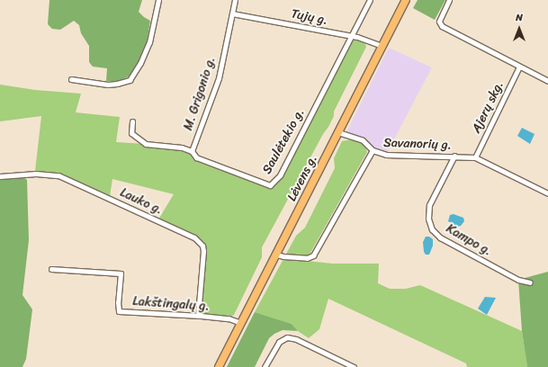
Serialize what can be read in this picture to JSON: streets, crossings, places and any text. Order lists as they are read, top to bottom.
{
  "streets": {
    "main road": ["Lėvens g."],
    "street": [
      "Tujų g.",
      "M. Grigonio g.",
      "Ajerų skg.",
      "Saulėtekio g.",
      "Savanorių g.",
      "Lauko g.",
      "Kampo g.",
      "Lakštingalų g."
    ]
  },
  "crossings": [
    ["Tujų g.", "M. Grigonio g."],
    ["Tujų g.", "Saulėtekio g."],
    ["Tujų g.", "Lėvens g."],
    ["M. Grigonio g.", "Saulėtekio g."],
    ["Ajerų skg.", "Savanorių g."],
    ["Savanorių g.", "Lėvens g."],
    ["Savanorių g.", "Kampo g."],
    ["Lėvens g.", "Lakštingalų g."],
    ["Lauko g.", "Lakštingalų g."]
  ],
  "north": "top"
}
